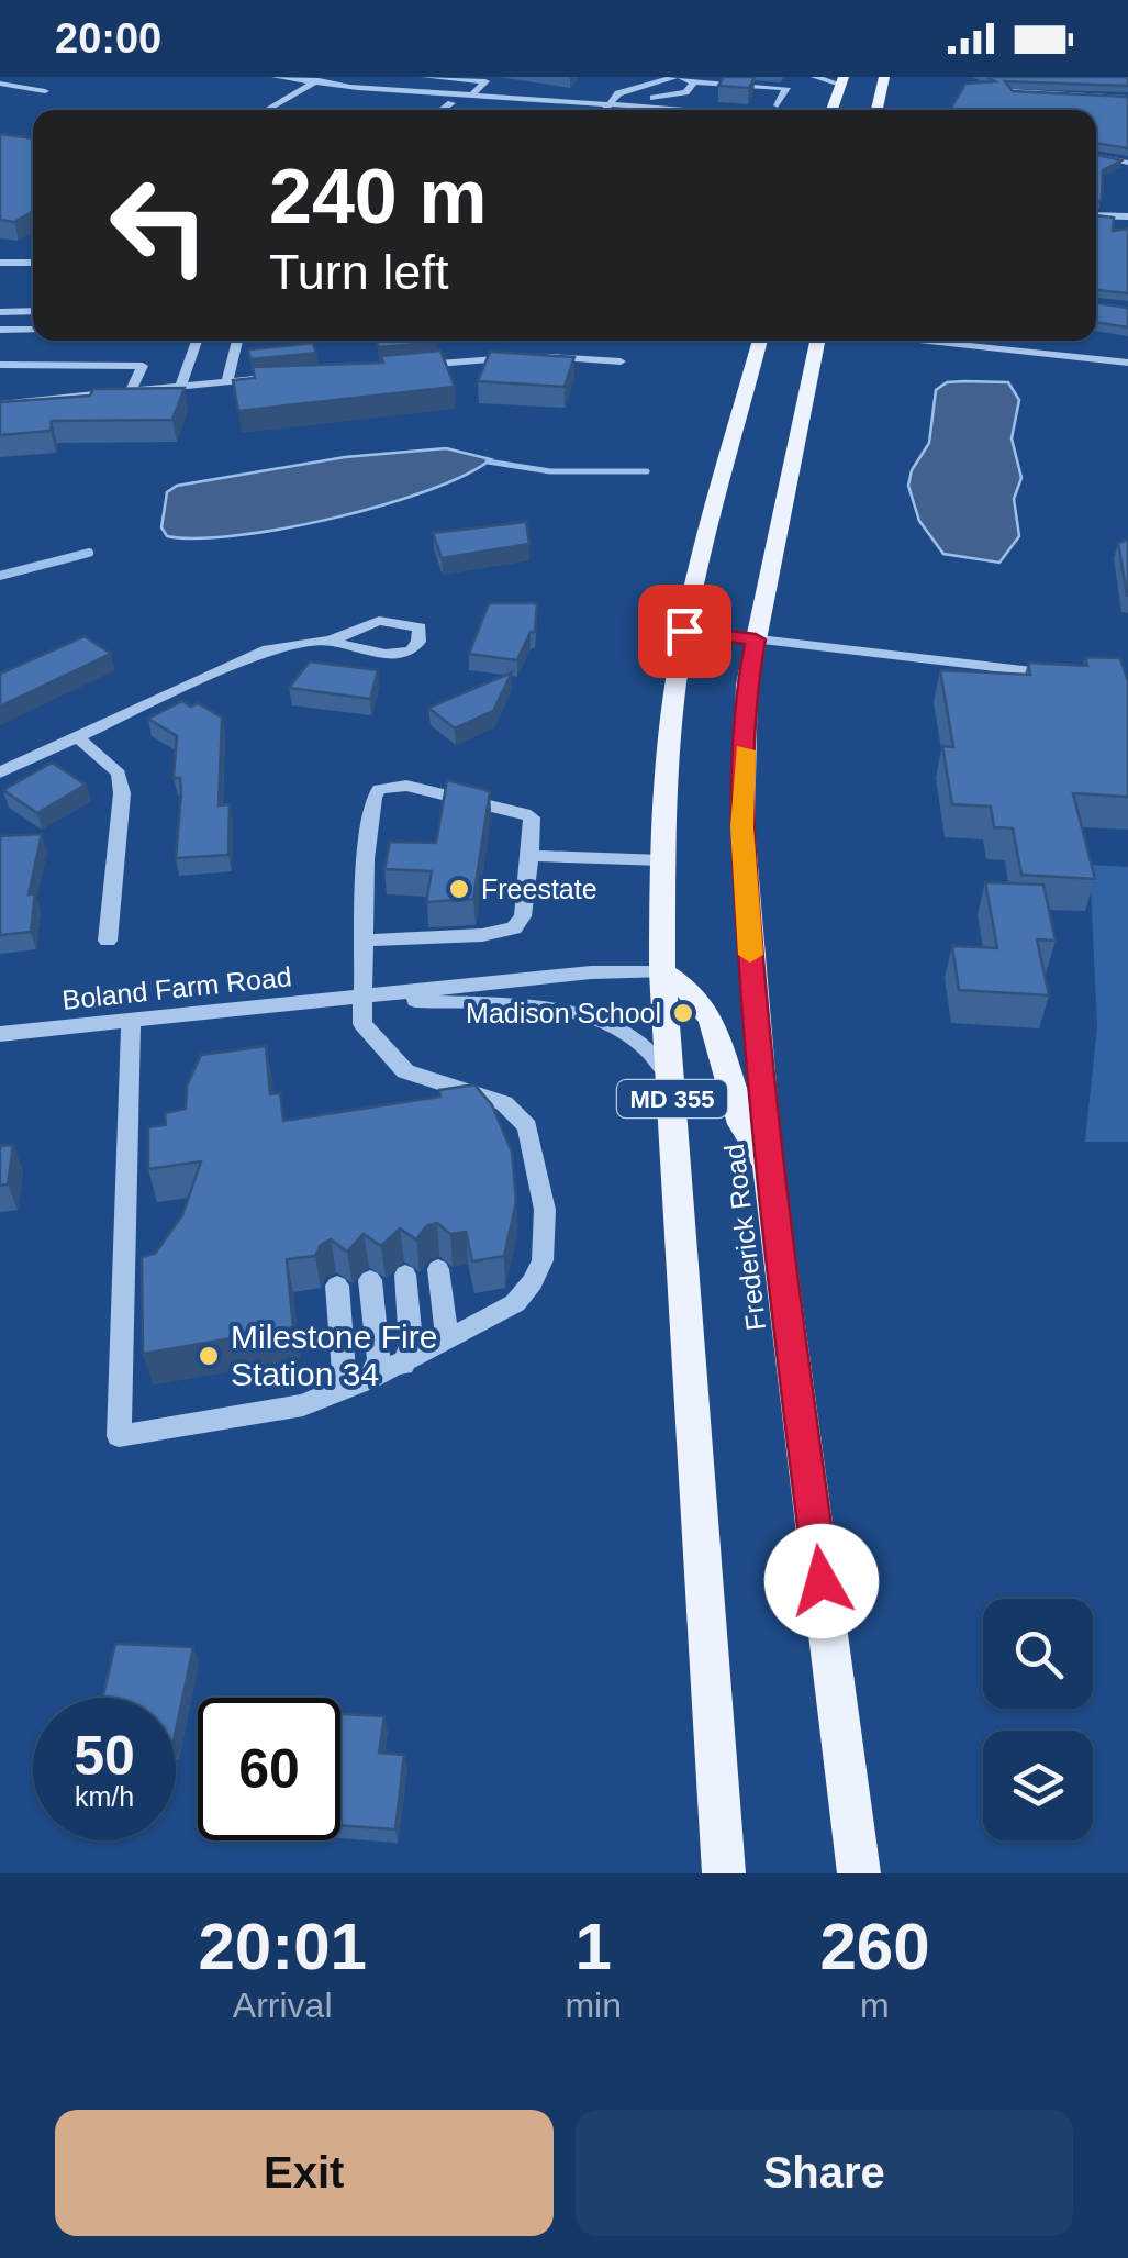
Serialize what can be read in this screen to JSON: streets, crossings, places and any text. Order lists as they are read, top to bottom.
{
  "streets": {
    "main road": ["MD 355", "Frederick Road"],
    "street": ["Boland Farm Road"]
  },
  "crossings": [
    ["Boland Farm Road", "MD 355"]
  ],
  "places": ["Freestate", "Madison School", "Milestone Fire Station 34"],
  "page": {
    "status": "20:00",
    "turn": ["240 m", "Turn left"],
    "speed": "50 km/h",
    "limit": "60",
    "eta": [
      "20:01",
      "Arrival",
      "1",
      "min",
      "260",
      "m"
    ],
    "buttons": ["Exit", "Share"]
  }
}
